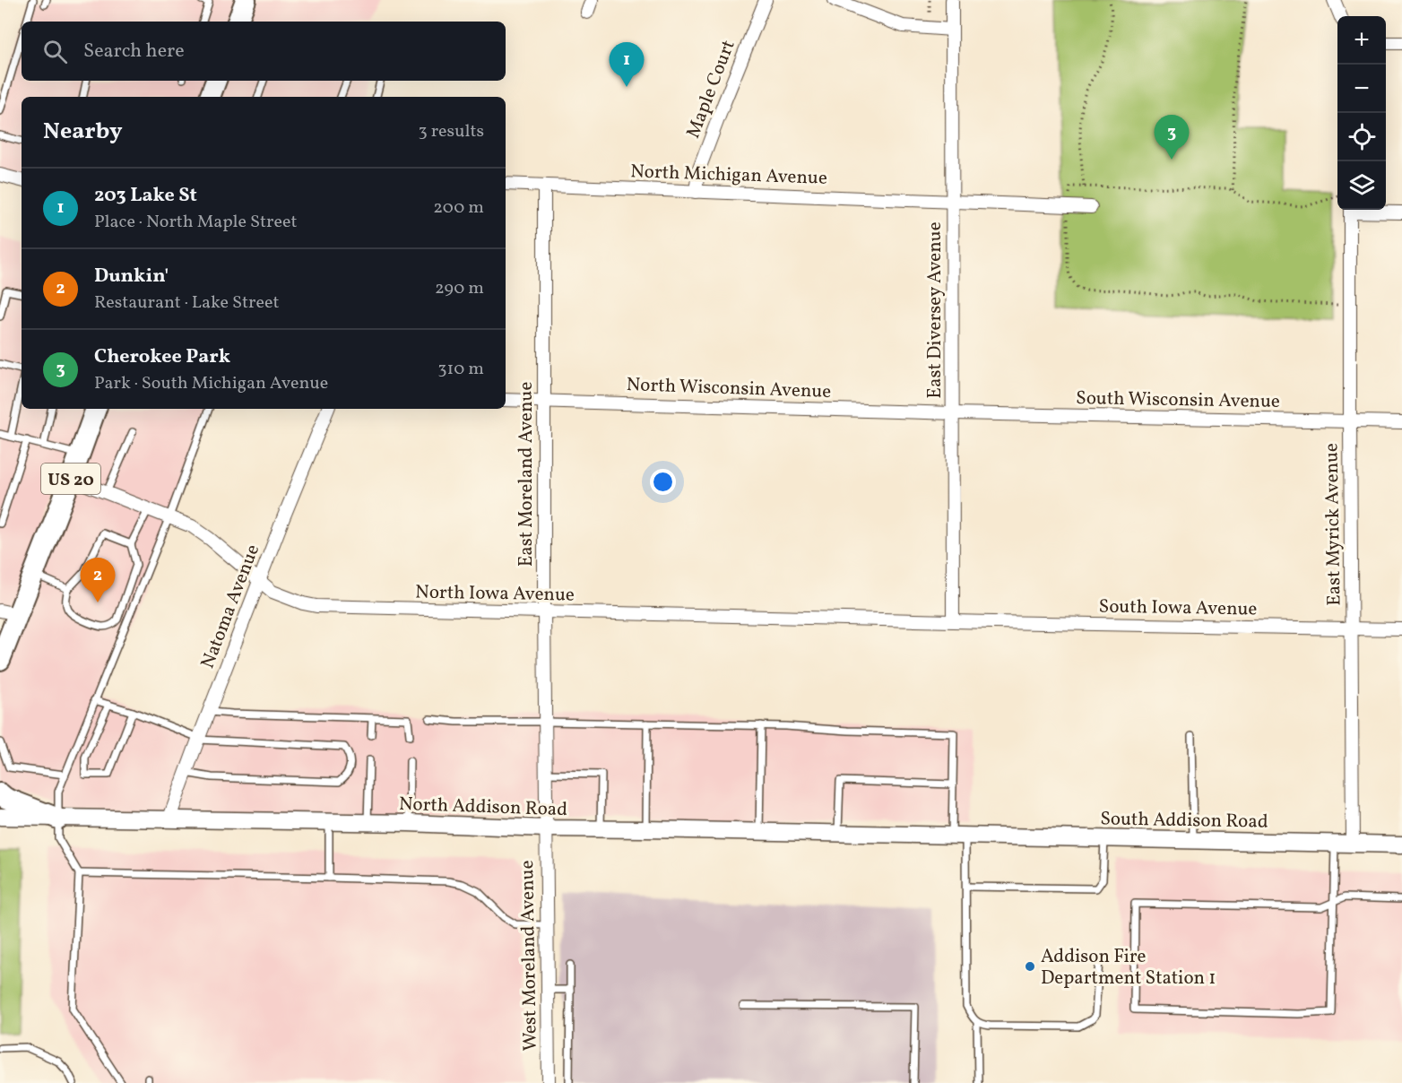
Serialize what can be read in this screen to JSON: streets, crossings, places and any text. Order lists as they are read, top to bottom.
{
  "streets": {
    "main road": ["US 20"],
    "street": [
      "Maple Court",
      "North Michigan Avenue",
      "East Diversey Avenue",
      "North Wisconsin Avenue",
      "South Wisconsin Avenue",
      "East Moreland Avenue",
      "East Myrick Avenue",
      "North Iowa Avenue",
      "Natoma Avenue",
      "South Iowa Avenue",
      "North Addison Road",
      "South Addison Road",
      "West Moreland Avenue"
    ]
  },
  "crossings": [
    ["Maple Court", "North Michigan Avenue"],
    ["North Michigan Avenue", "East Diversey Avenue"],
    ["North Michigan Avenue", "East Moreland Avenue"],
    ["East Diversey Avenue", "North Wisconsin Avenue"],
    ["East Diversey Avenue", "South Wisconsin Avenue"],
    ["East Diversey Avenue", "North Iowa Avenue"],
    ["East Diversey Avenue", "South Iowa Avenue"],
    ["North Wisconsin Avenue", "South Wisconsin Avenue"],
    ["North Wisconsin Avenue", "East Moreland Avenue"],
    ["South Wisconsin Avenue", "East Myrick Avenue"],
    ["East Moreland Avenue", "North Iowa Avenue"],
    ["East Moreland Avenue", "North Addison Road"],
    ["East Moreland Avenue", "West Moreland Avenue"],
    ["US 20", "North Iowa Avenue"],
    ["East Myrick Avenue", "South Iowa Avenue"],
    ["East Myrick Avenue", "South Addison Road"],
    ["North Iowa Avenue", "Natoma Avenue"],
    ["North Iowa Avenue", "South Iowa Avenue"],
    ["Natoma Avenue", "North Addison Road"],
    ["North Addison Road", "South Addison Road"],
    ["North Addison Road", "West Moreland Avenue"]
  ],
  "places": ["Addison Fire Department Station 1"],
  "page": {
    "map_buttons": ["+", "−"],
    "search": "Search here",
    "pins": ["1", "3", "2"],
    "heading": ["Nearby", "3 results"],
    "list": [
      {
        "mark": "1",
        "name": "203 Lake St",
        "note": "Place · North Maple Street",
        "value": "200 m"
      },
      {
        "mark": "2",
        "name": "Dunkin'",
        "note": "Restaurant · Lake Street",
        "value": "290 m"
      },
      {
        "mark": "3",
        "name": "Cherokee Park",
        "note": "Park · South Michigan Avenue",
        "value": "310 m"
      }
    ]
  }
}
